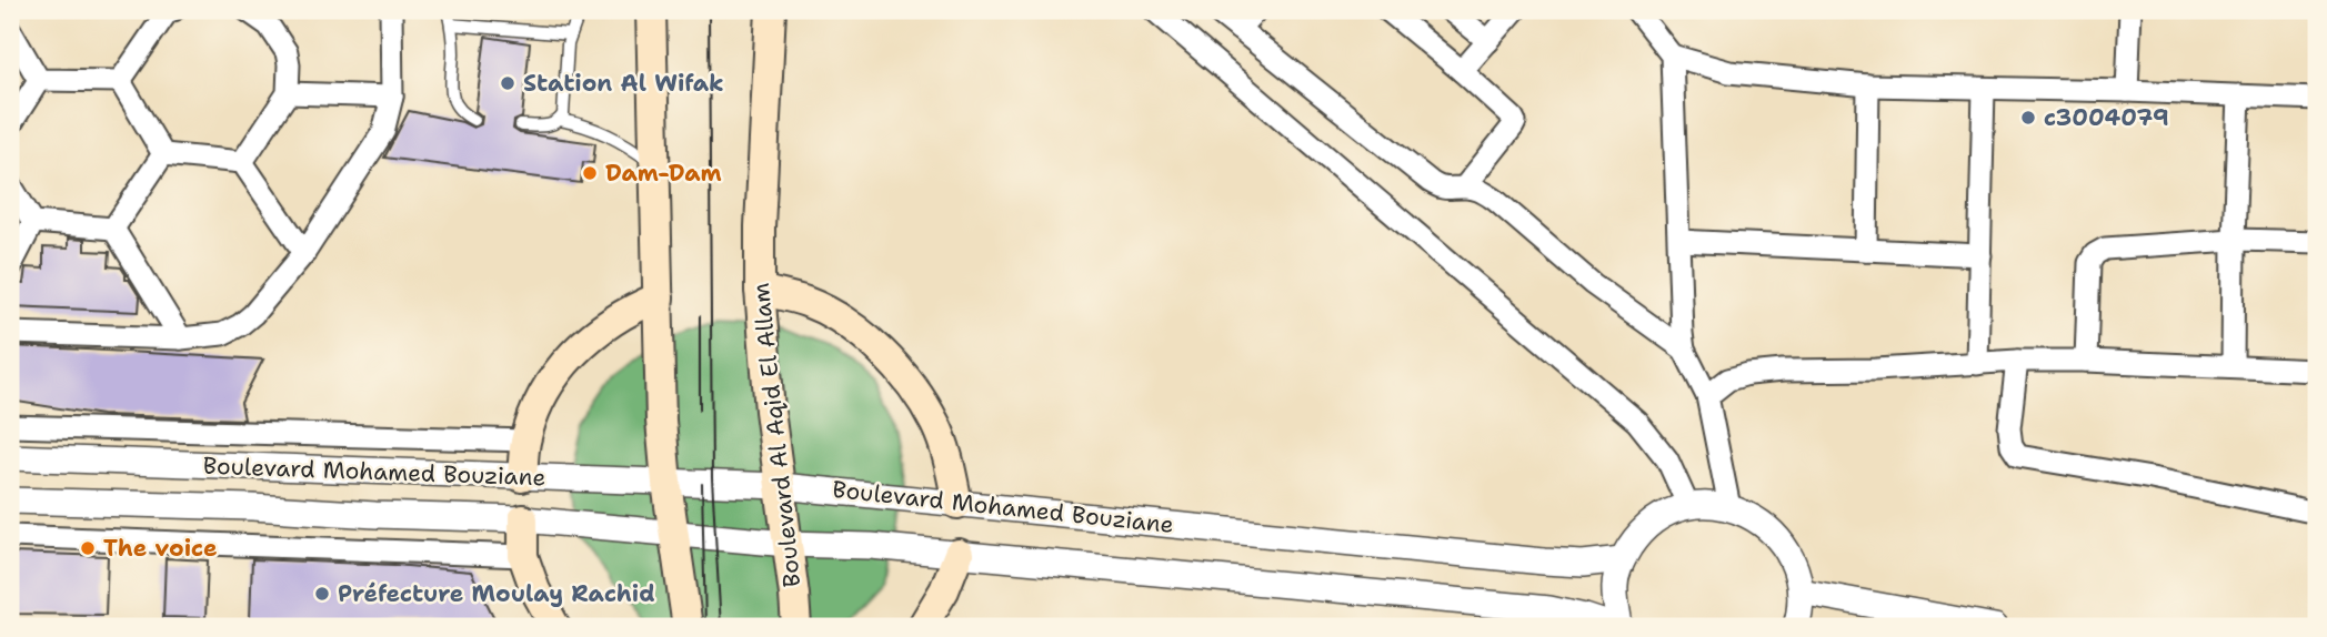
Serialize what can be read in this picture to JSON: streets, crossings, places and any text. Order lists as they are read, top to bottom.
{
  "streets": {
    "main road": ["Boulevard Al Aqid El Allam"],
    "street": ["Boulevard Mohamed Bouziane"]
  },
  "crossings": [
    ["Boulevard Al Aqid El Allam", "Boulevard Mohamed Bouziane"]
  ],
  "places": [
    "Station Al Wifak",
    "c3004079",
    "Dam-Dam",
    "The voice",
    "Préfecture Moulay Rachid"
  ]
}
